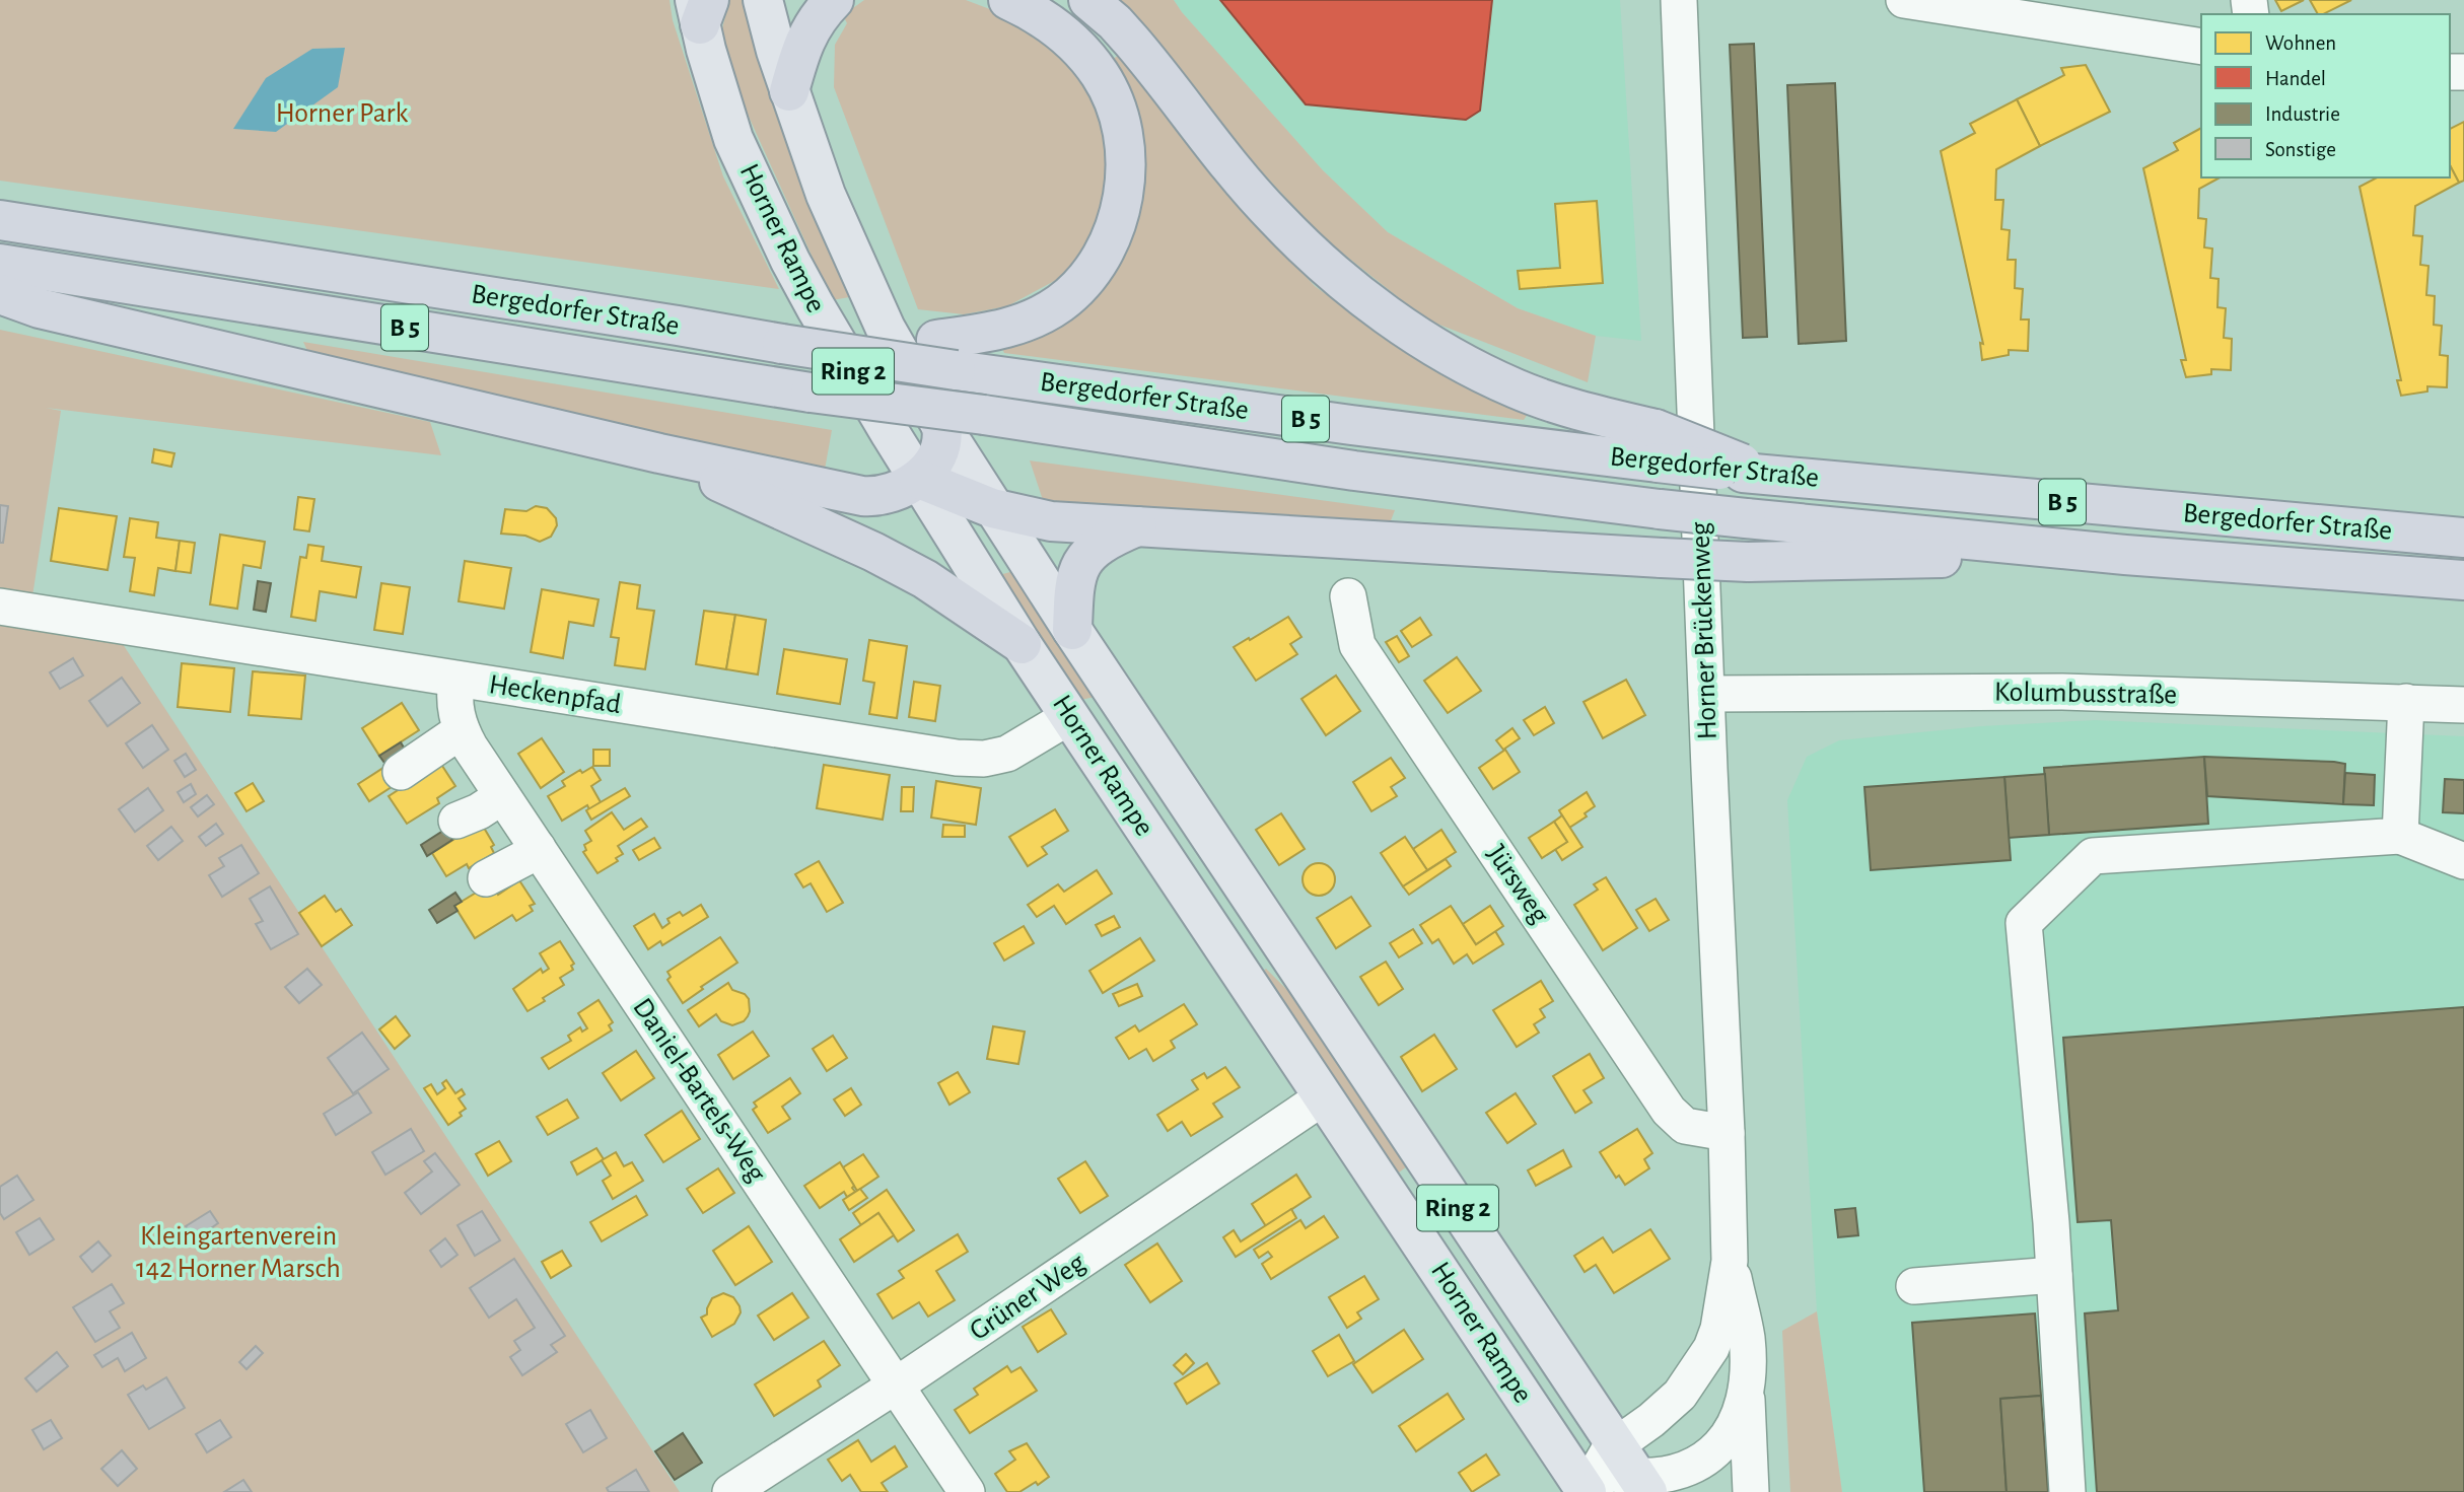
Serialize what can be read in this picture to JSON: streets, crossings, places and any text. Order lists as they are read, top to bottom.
{
  "streets": {
    "highway": ["Bergedorfer Straße", "B 5"],
    "main road": ["Horner Rampe", "Ring 2"],
    "street": [
      "Horner Brückenweg",
      "Kolumbusstraße",
      "Heckenpfad",
      "Jürsweg",
      "Daniel-Bartels-Weg",
      "Grüner Weg"
    ]
  },
  "crossings": [
    ["Horner Rampe", "Horner Brückenweg"],
    ["Horner Rampe", "Heckenpfad"],
    ["Horner Rampe", "Grüner Weg"],
    ["Bergedorfer Straße", "B 5"],
    ["Horner Brückenweg", "Kolumbusstraße"],
    ["Horner Brückenweg", "Jürsweg"],
    ["Heckenpfad", "Daniel-Bartels-Weg"],
    ["Daniel-Bartels-Weg", "Grüner Weg"]
  ],
  "parks": ["Horner Park", "Kleingartenverein 142 Horner Marsch"],
  "legend": [
    "Wohnen",
    "Handel",
    "Industrie",
    "Sonstige"
  ]
}
